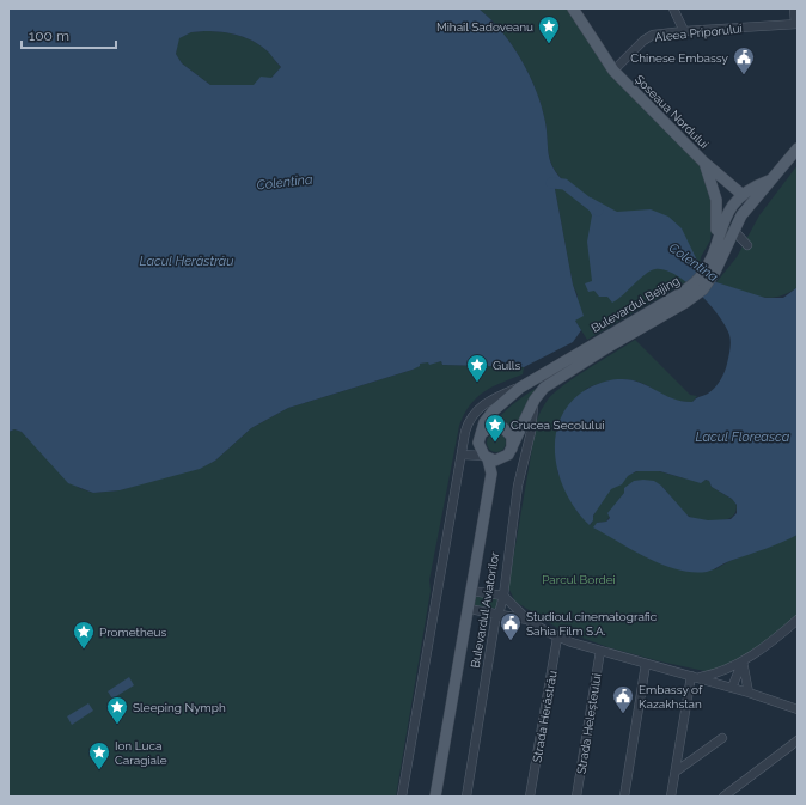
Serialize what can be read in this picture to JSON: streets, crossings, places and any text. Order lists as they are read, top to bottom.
{
  "streets": {
    "main road": ["Șoseaua Nordului", "Bulevardul Beijing", "Bulevardul Aviatorilor"],
    "street": ["Aleea Priporului", "Strada Herăstrău", "Strada Heleșteului"]
  },
  "crossings": [
    ["Aleea Priporului", "Șoseaua Nordului"],
    ["Șoseaua Nordului", "Bulevardul Beijing"],
    ["Bulevardul Beijing", "Bulevardul Aviatorilor"]
  ],
  "water": ["Colentina", "Lacul Herăstrău", "Lacul Floreasca"],
  "parks": ["Parcul Bordei"],
  "places": {
    "place": [
      "Mihail Sadoveanu",
      "Gulls",
      "Crucea Secolului",
      "Prometheus",
      "Sleeping Nymph",
      "Ion Luca Caragiale"
    ],
    "public building": ["Chinese Embassy", "Studioul cinematografic Sahia Film S.A.", "Embassy of Kazakhstan"]
  },
  "scale_bar": "100 m"
}
